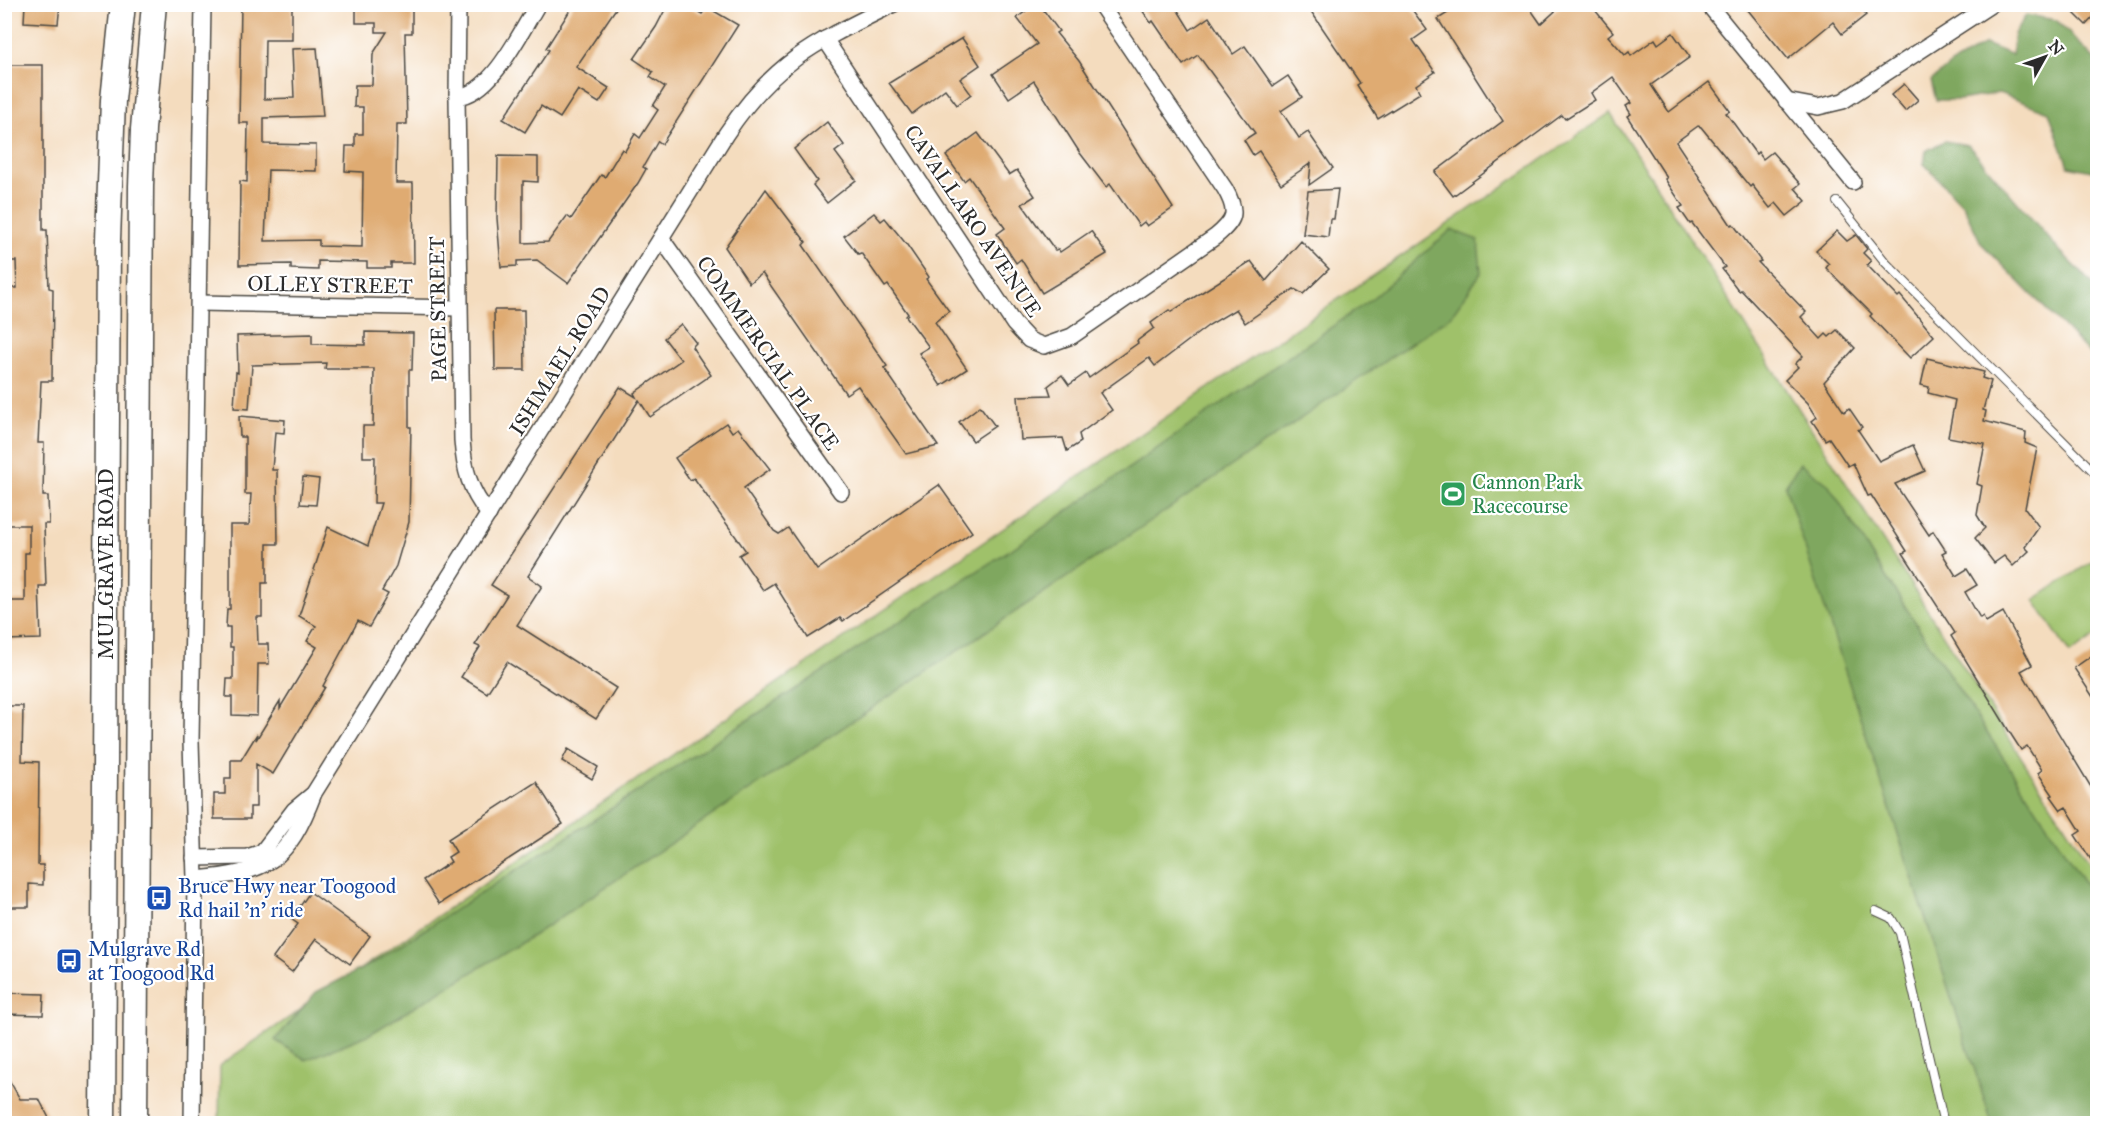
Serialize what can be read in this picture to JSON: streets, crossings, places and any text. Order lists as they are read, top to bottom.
{
  "streets": {
    "main road": ["MULGRAVE ROAD"],
    "street": [
      "CAVALLARO AVENUE",
      "OLLEY STREET",
      "PAGE STREET",
      "COMMERCIAL PLACE",
      "ISHMAEL ROAD"
    ]
  },
  "crossings": [
    ["CAVALLARO AVENUE", "ISHMAEL ROAD"],
    ["OLLEY STREET", "PAGE STREET"],
    ["PAGE STREET", "ISHMAEL ROAD"],
    ["COMMERCIAL PLACE", "ISHMAEL ROAD"]
  ],
  "places": {
    "sports": ["Cannon Park Racecourse"],
    "bus stop": ["Bruce Hwy near Toogood Rd hail 'n' ride", "Mulgrave Rd at Toogood Rd"]
  },
  "north": "top right"
}
